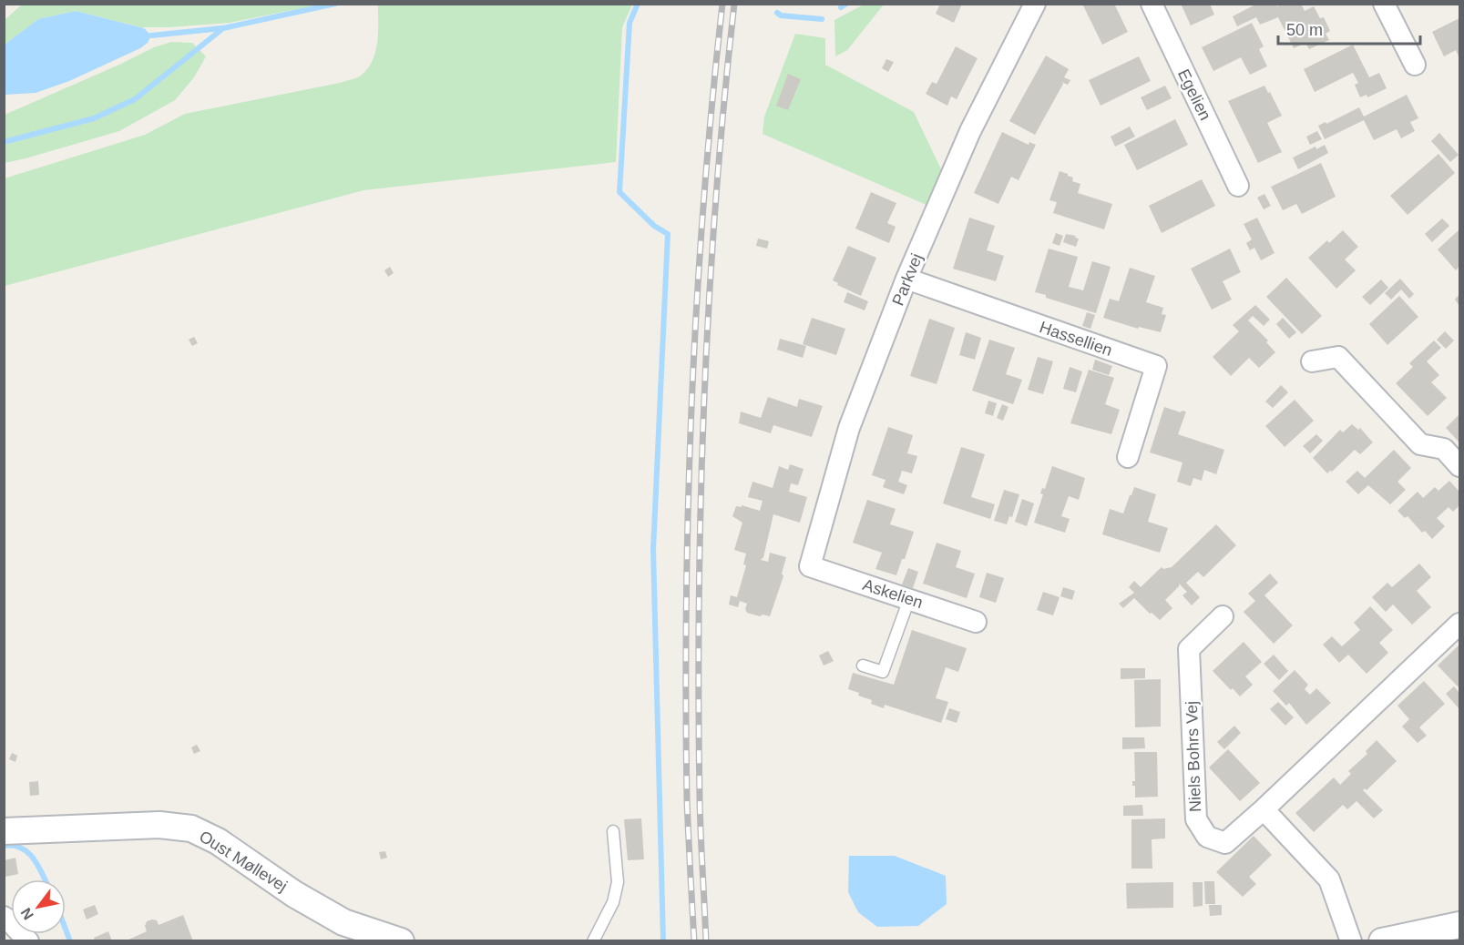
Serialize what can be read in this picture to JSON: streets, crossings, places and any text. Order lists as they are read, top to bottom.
{
  "streets": {
    "street": [
      "Egelien",
      "Parkvej",
      "Hassellien",
      "Askelien",
      "Niels Bohrs Vej",
      "Oust Møllevej"
    ]
  },
  "crossings": [
    ["Parkvej", "Hassellien"],
    ["Parkvej", "Askelien"]
  ],
  "scale_bar": "50 m",
  "north": "bottom left"
}
